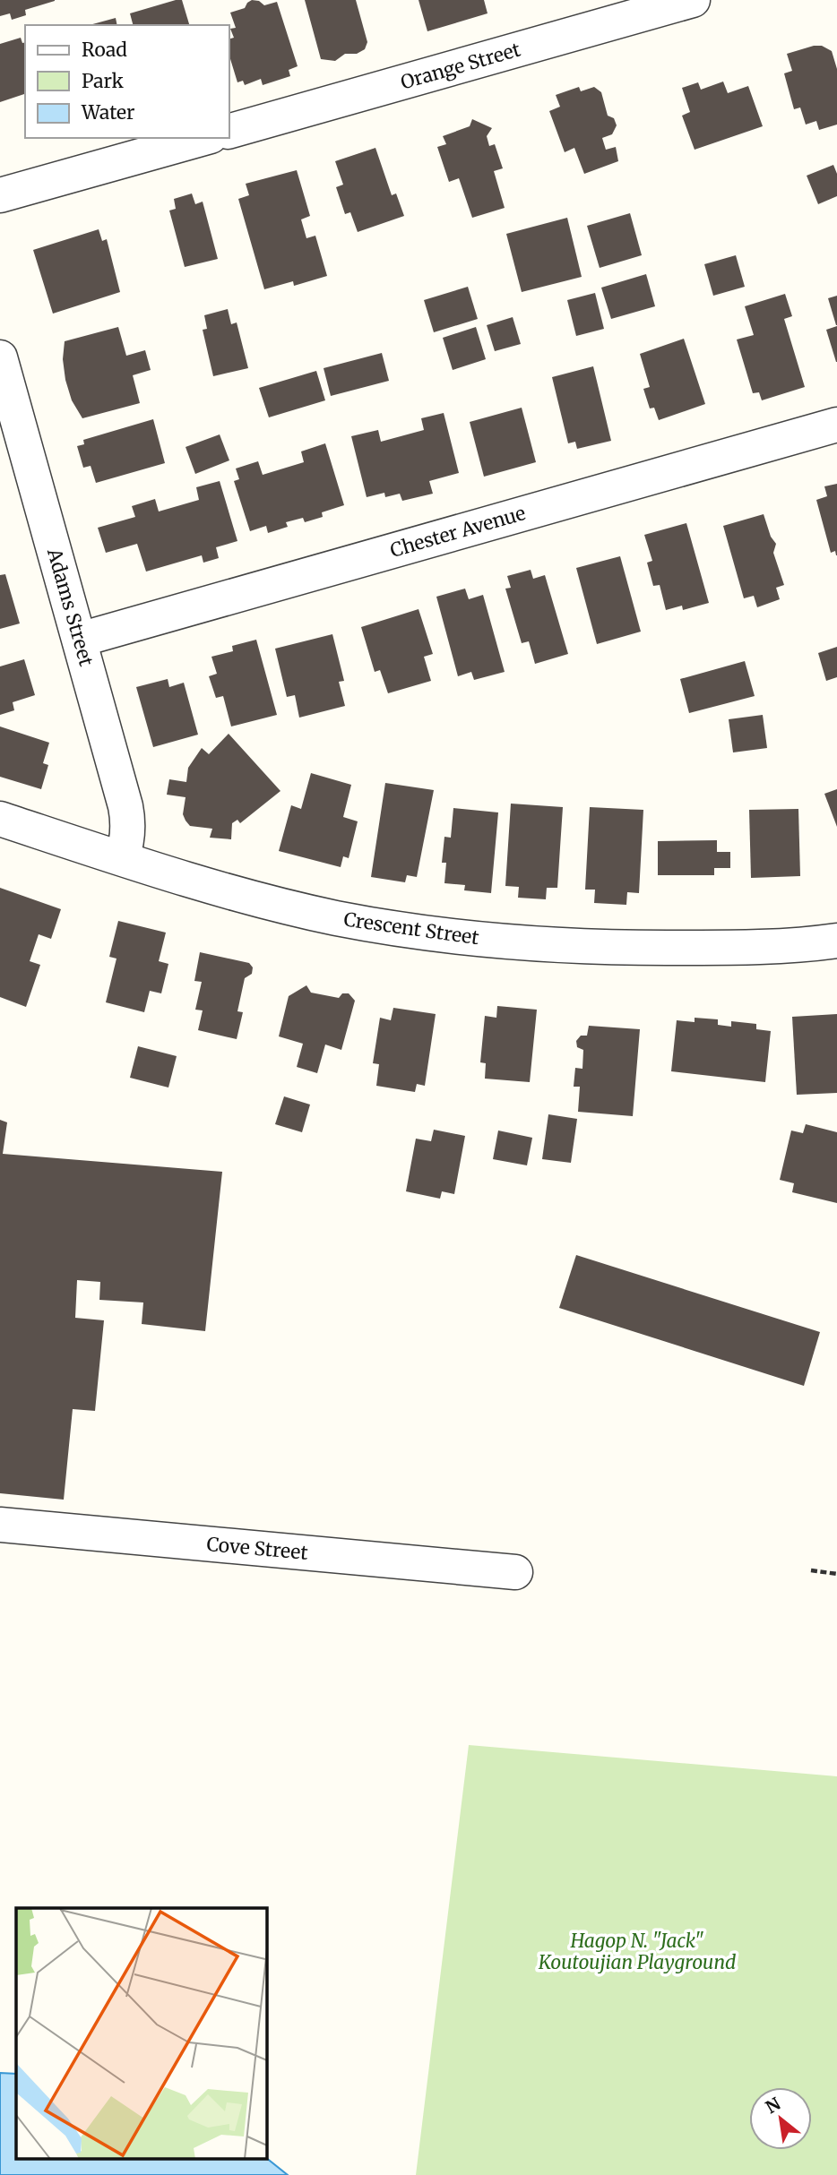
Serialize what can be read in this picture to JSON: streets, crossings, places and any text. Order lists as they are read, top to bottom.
{
  "streets": {
    "street": [
      "Orange Street",
      "Chester Avenue",
      "Adams Street",
      "Crescent Street",
      "Cove Street"
    ]
  },
  "crossings": [
    ["Chester Avenue", "Adams Street"],
    ["Adams Street", "Crescent Street"]
  ],
  "parks": ["Hagop N. \"Jack\" Koutoujian Playground"],
  "legend": ["Road", "Park", "Water"],
  "north": "top left"
}
